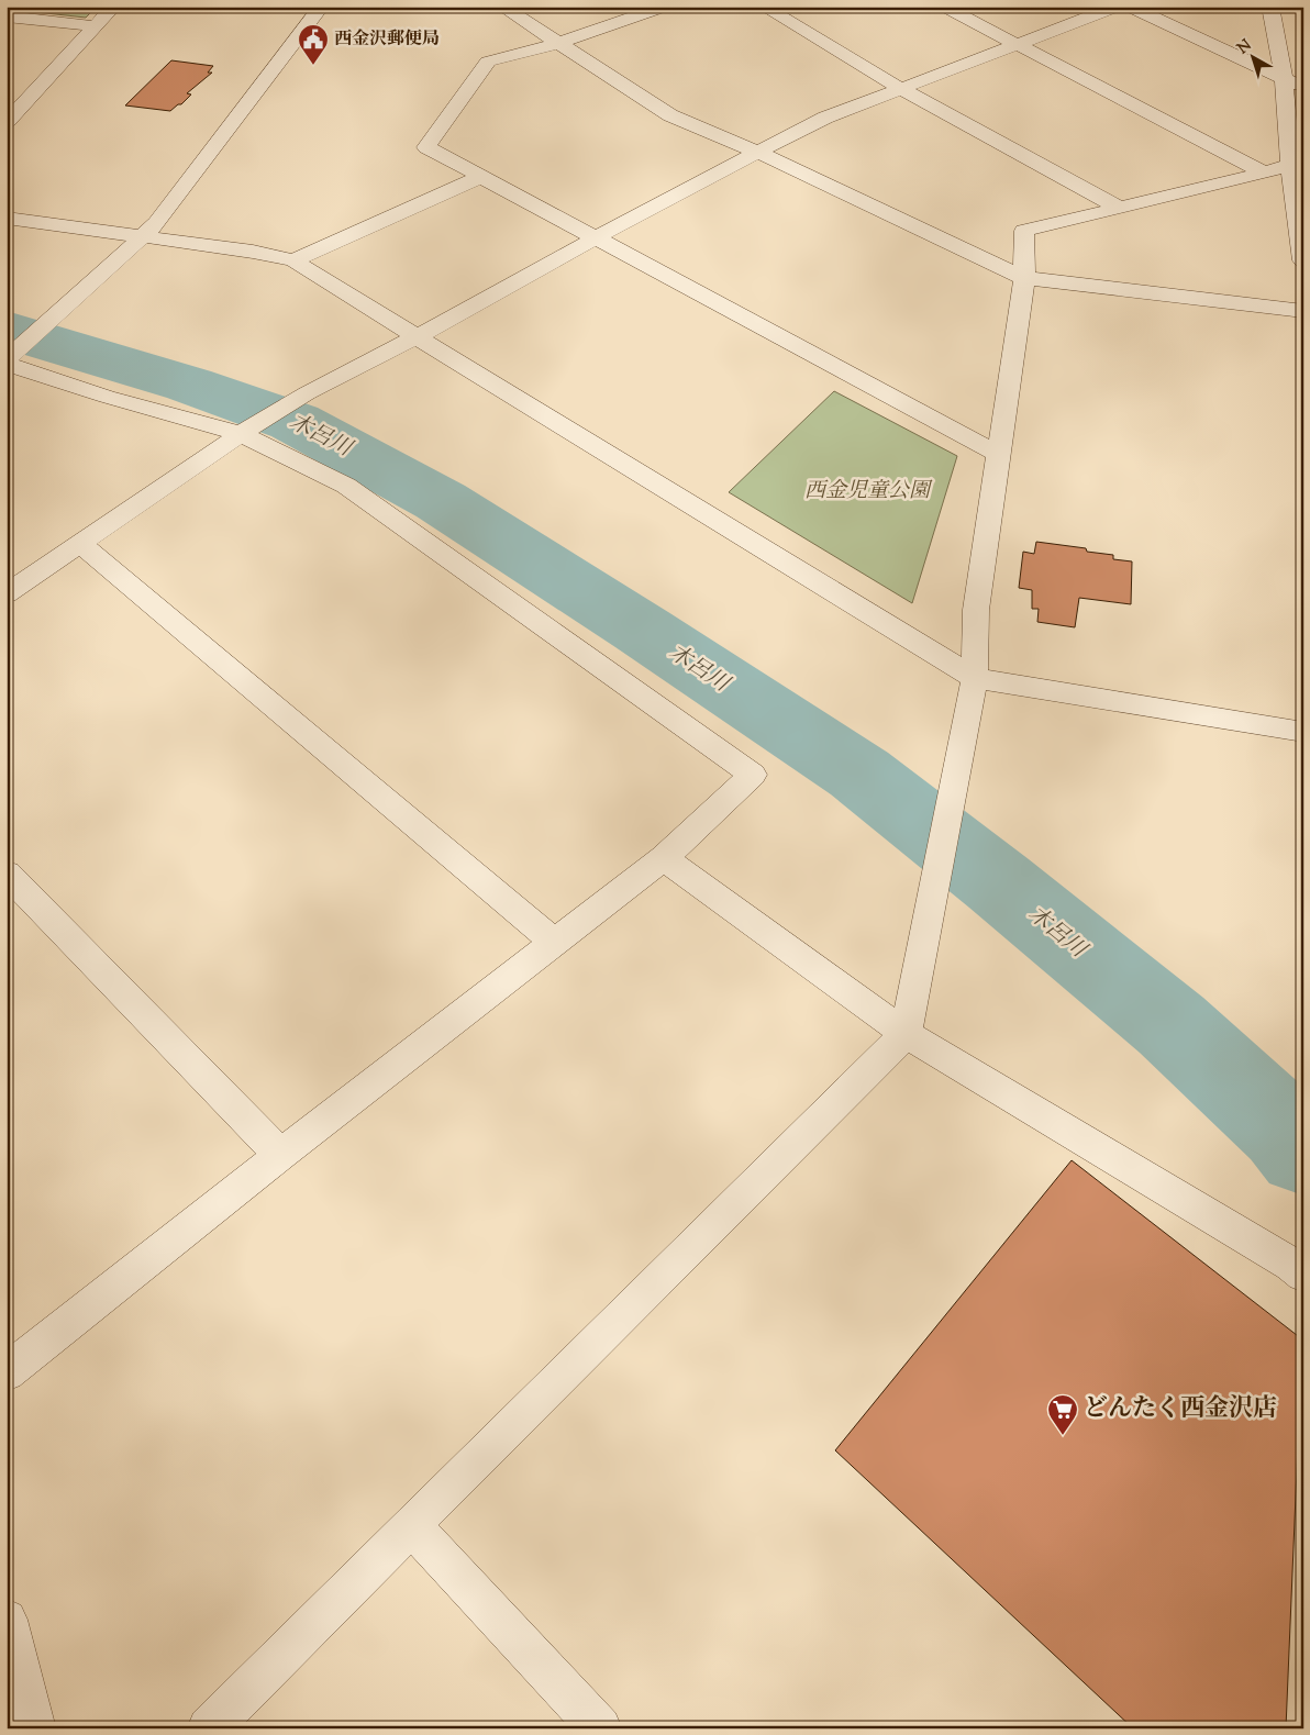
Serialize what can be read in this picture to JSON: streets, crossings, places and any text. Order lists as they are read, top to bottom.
{
  "water": ["木呂川"],
  "parks": ["西金児童公園"],
  "places": {
    "public building": ["西金沢郵便局"],
    "supermarket": ["どんたく西金沢店"]
  },
  "north": "top left"
}
